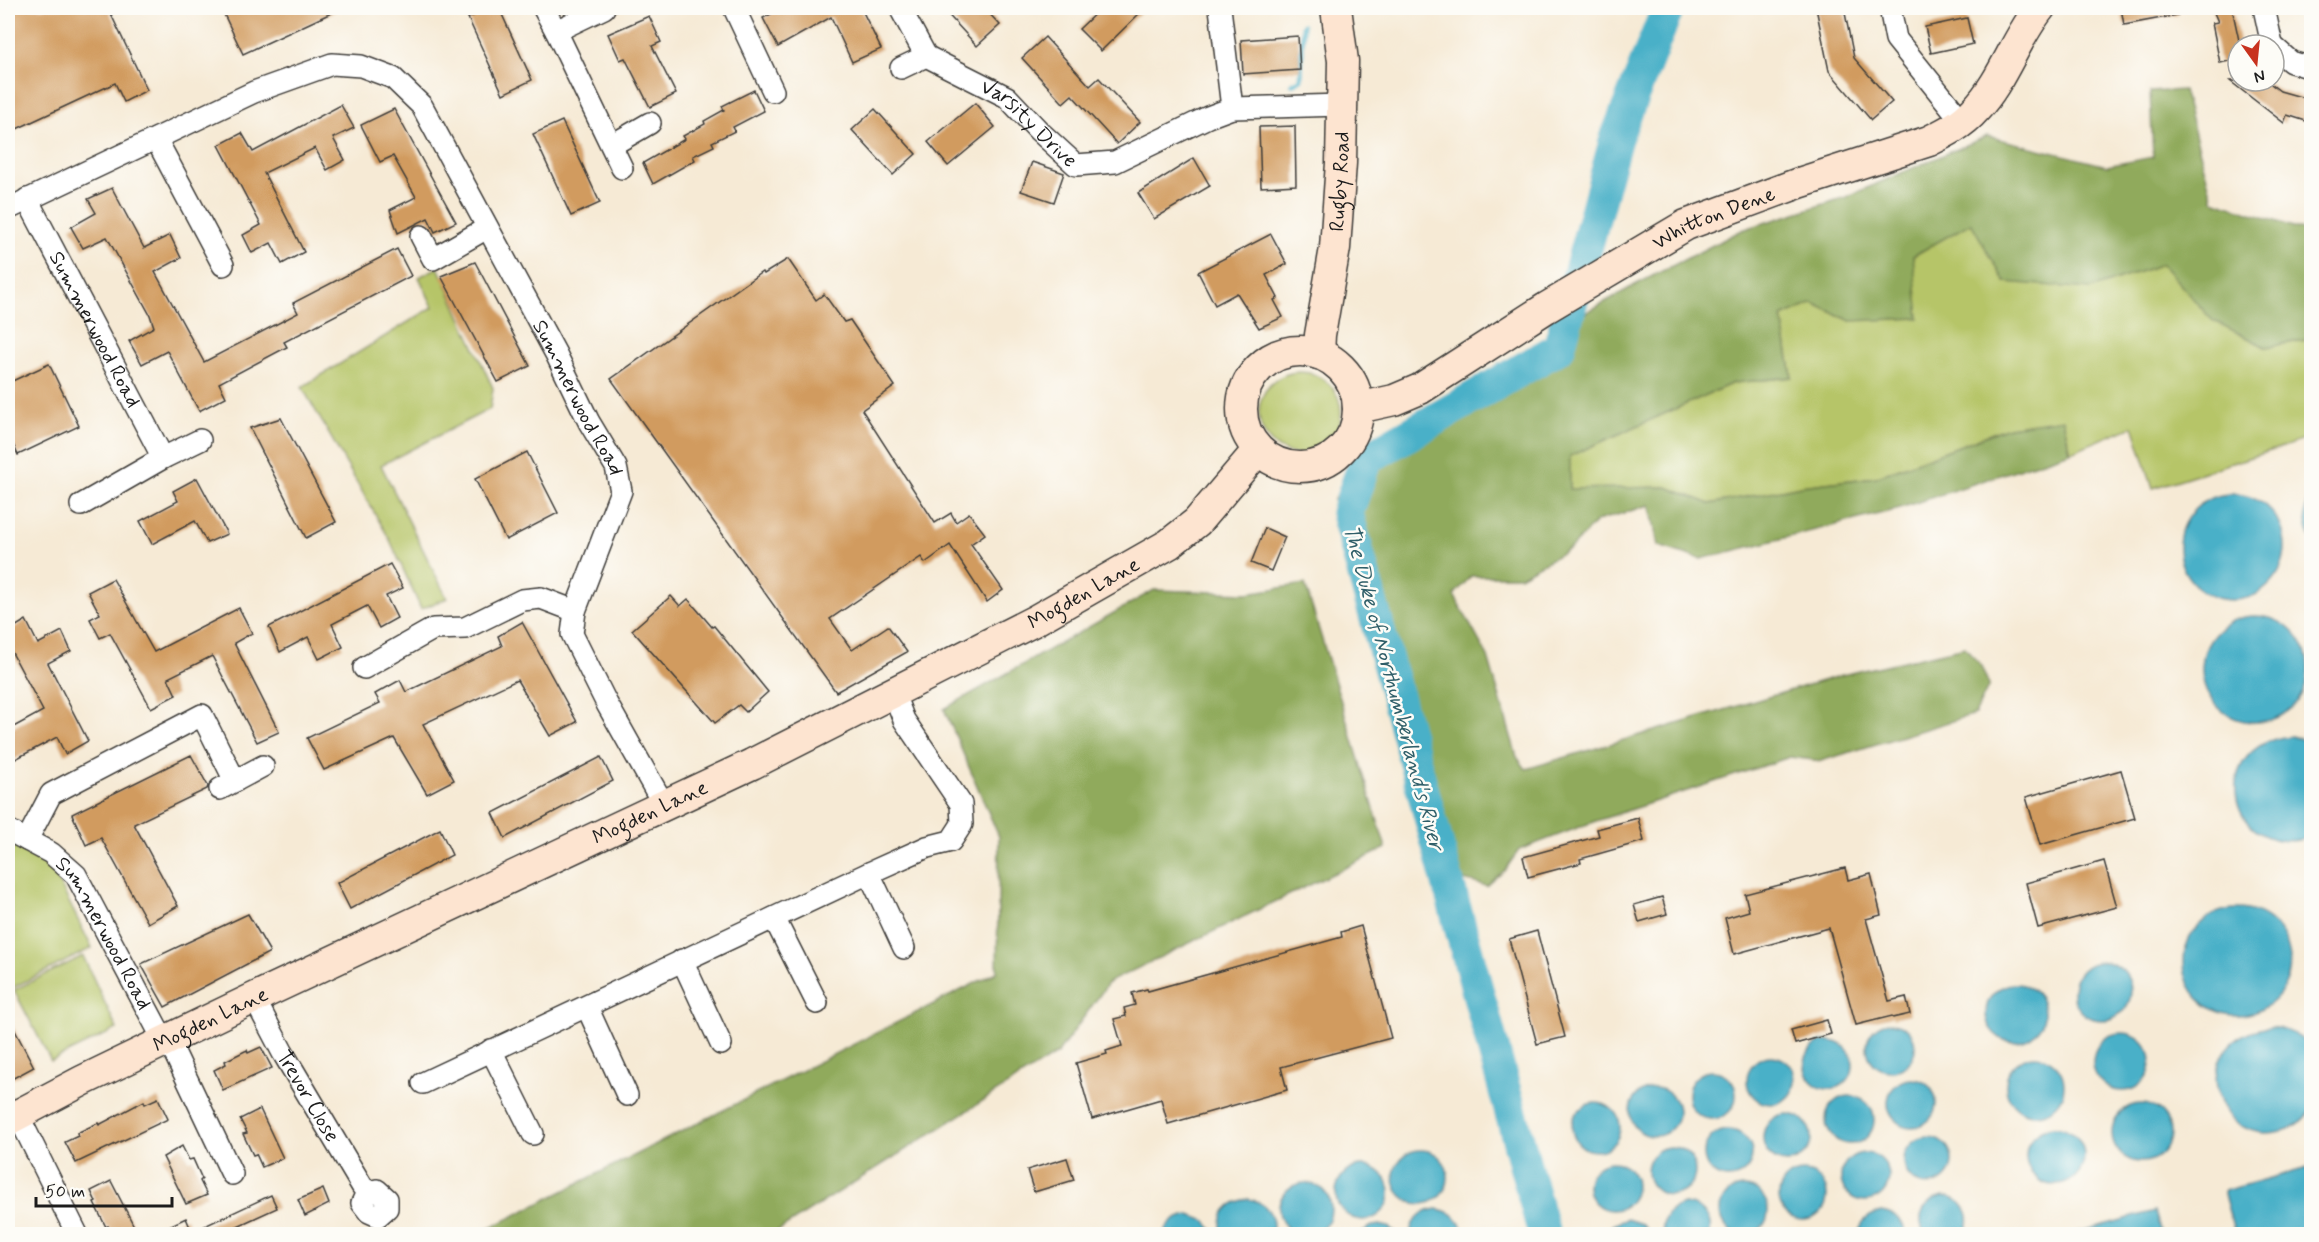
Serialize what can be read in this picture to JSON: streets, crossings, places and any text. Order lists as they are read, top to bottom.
{
  "streets": {
    "street": [
      "Varsity Drive",
      "Rugby Road",
      "Whitton Dene",
      "Summerwood Road",
      "Mogden Lane",
      "Trevor Close"
    ]
  },
  "crossings": [
    ["Varsity Drive", "Rugby Road"],
    ["Rugby Road", "Whitton Dene"],
    ["Rugby Road", "Mogden Lane"],
    ["Whitton Dene", "Mogden Lane"],
    ["Summerwood Road", "Mogden Lane"],
    ["Mogden Lane", "Trevor Close"]
  ],
  "water": ["The Duke of Northumberland's River"],
  "scale_bar": "50 m",
  "north": "bottom"
}
